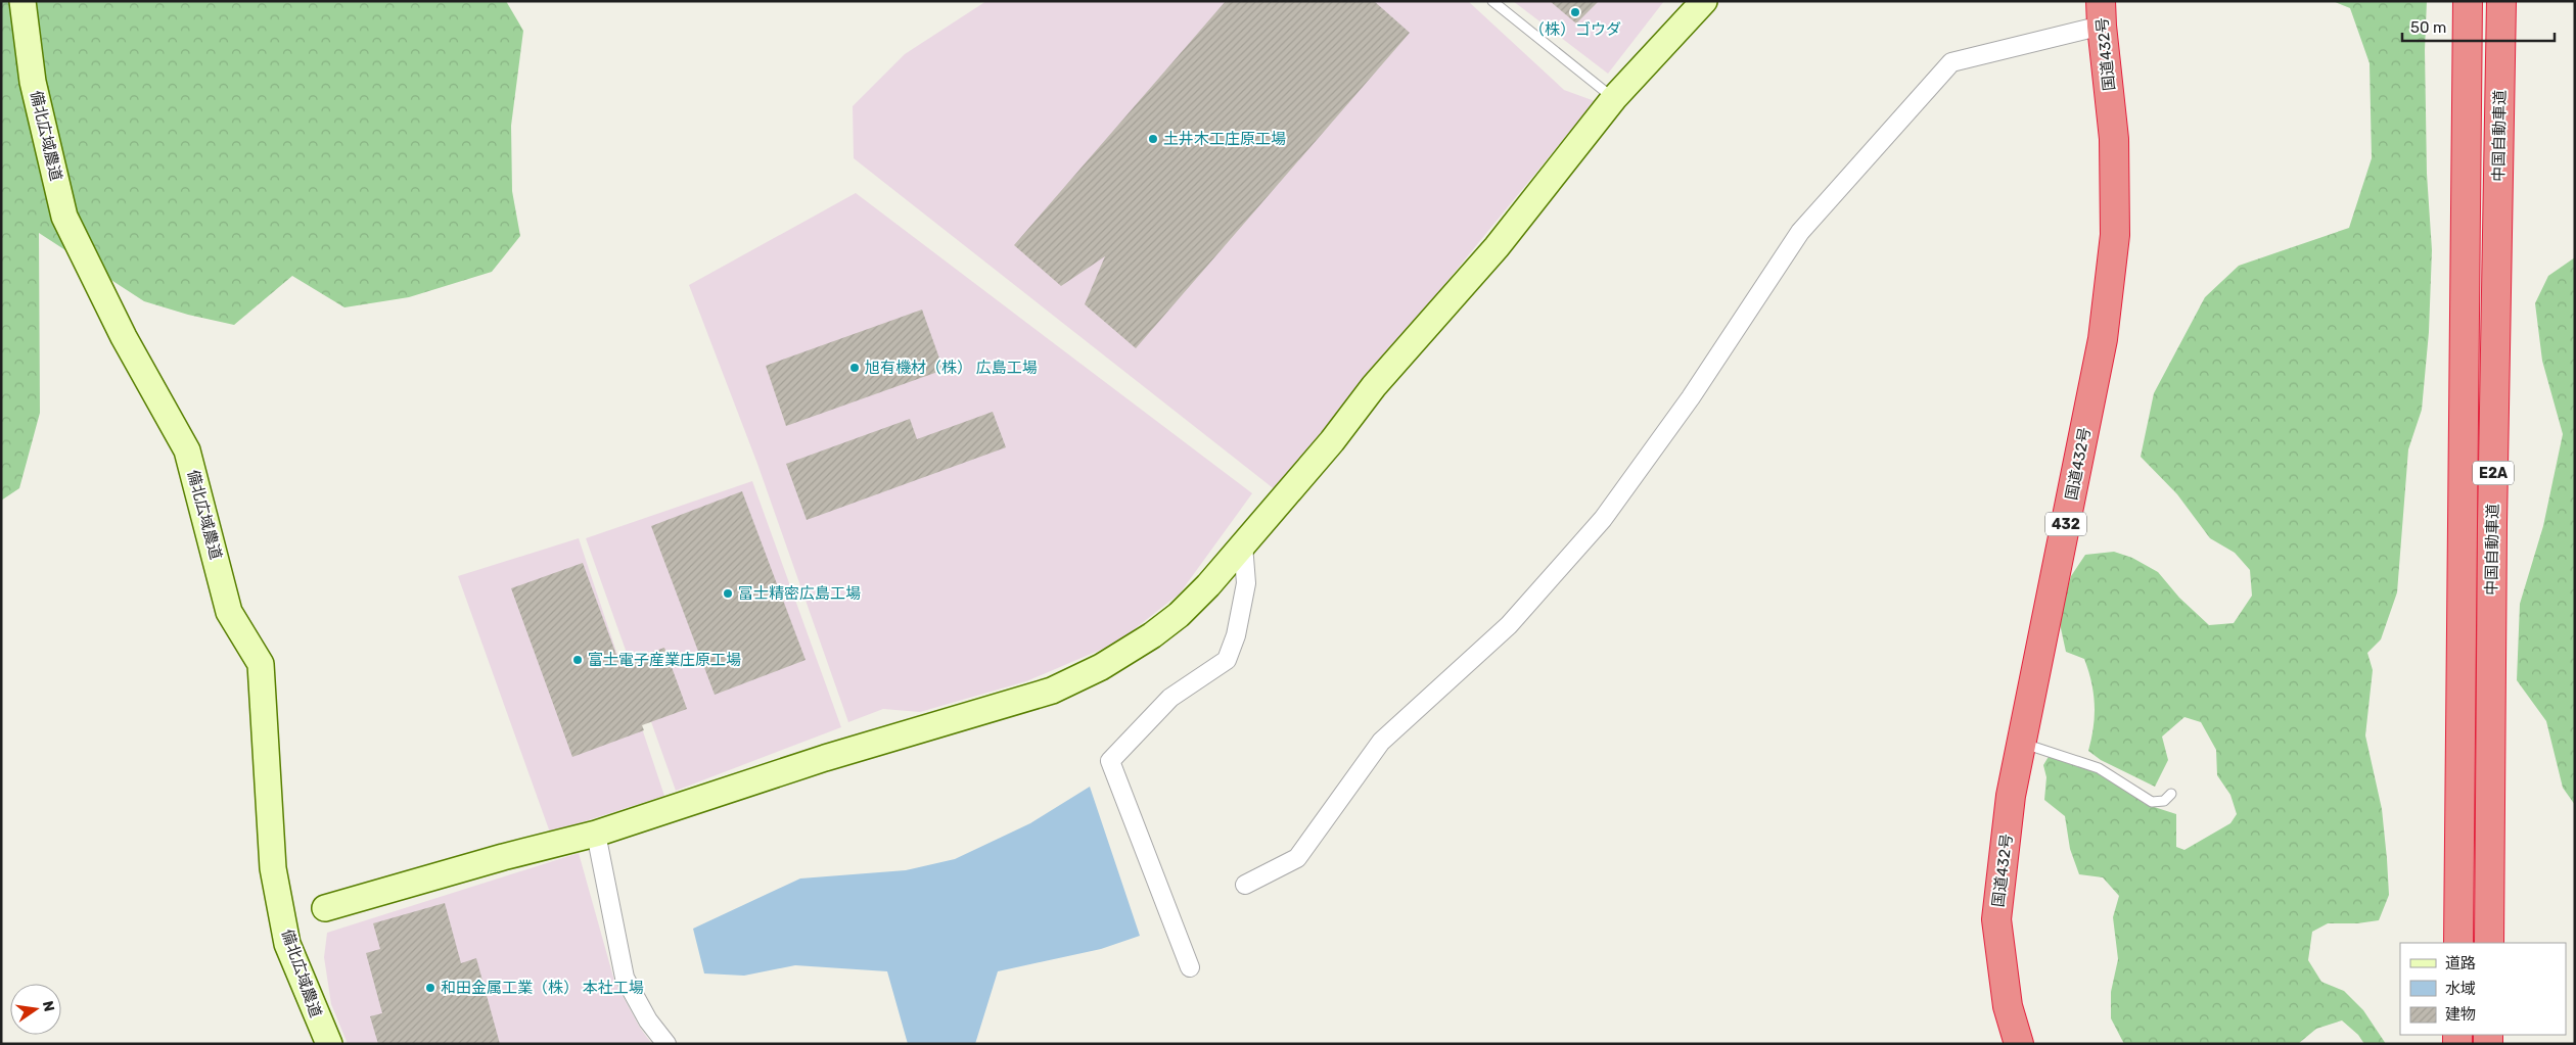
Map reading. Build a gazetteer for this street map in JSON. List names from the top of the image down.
{
  "streets": {
    "highway": [
      "国道432号",
      "中国自動車道",
      "E2A",
      "432"
    ],
    "street": ["備北広域農道"]
  },
  "places": [
    "（株）ゴウダ",
    "土井木工庄原工場",
    "旭有機材（株） 広島工場",
    "冨士精密広島工場",
    "富士電子産業庄原工場",
    "和田金属工業（株） 本社工場"
  ],
  "legend": ["道路", "水域", "建物"],
  "scale_bar": "50 m",
  "north": "right"
}
